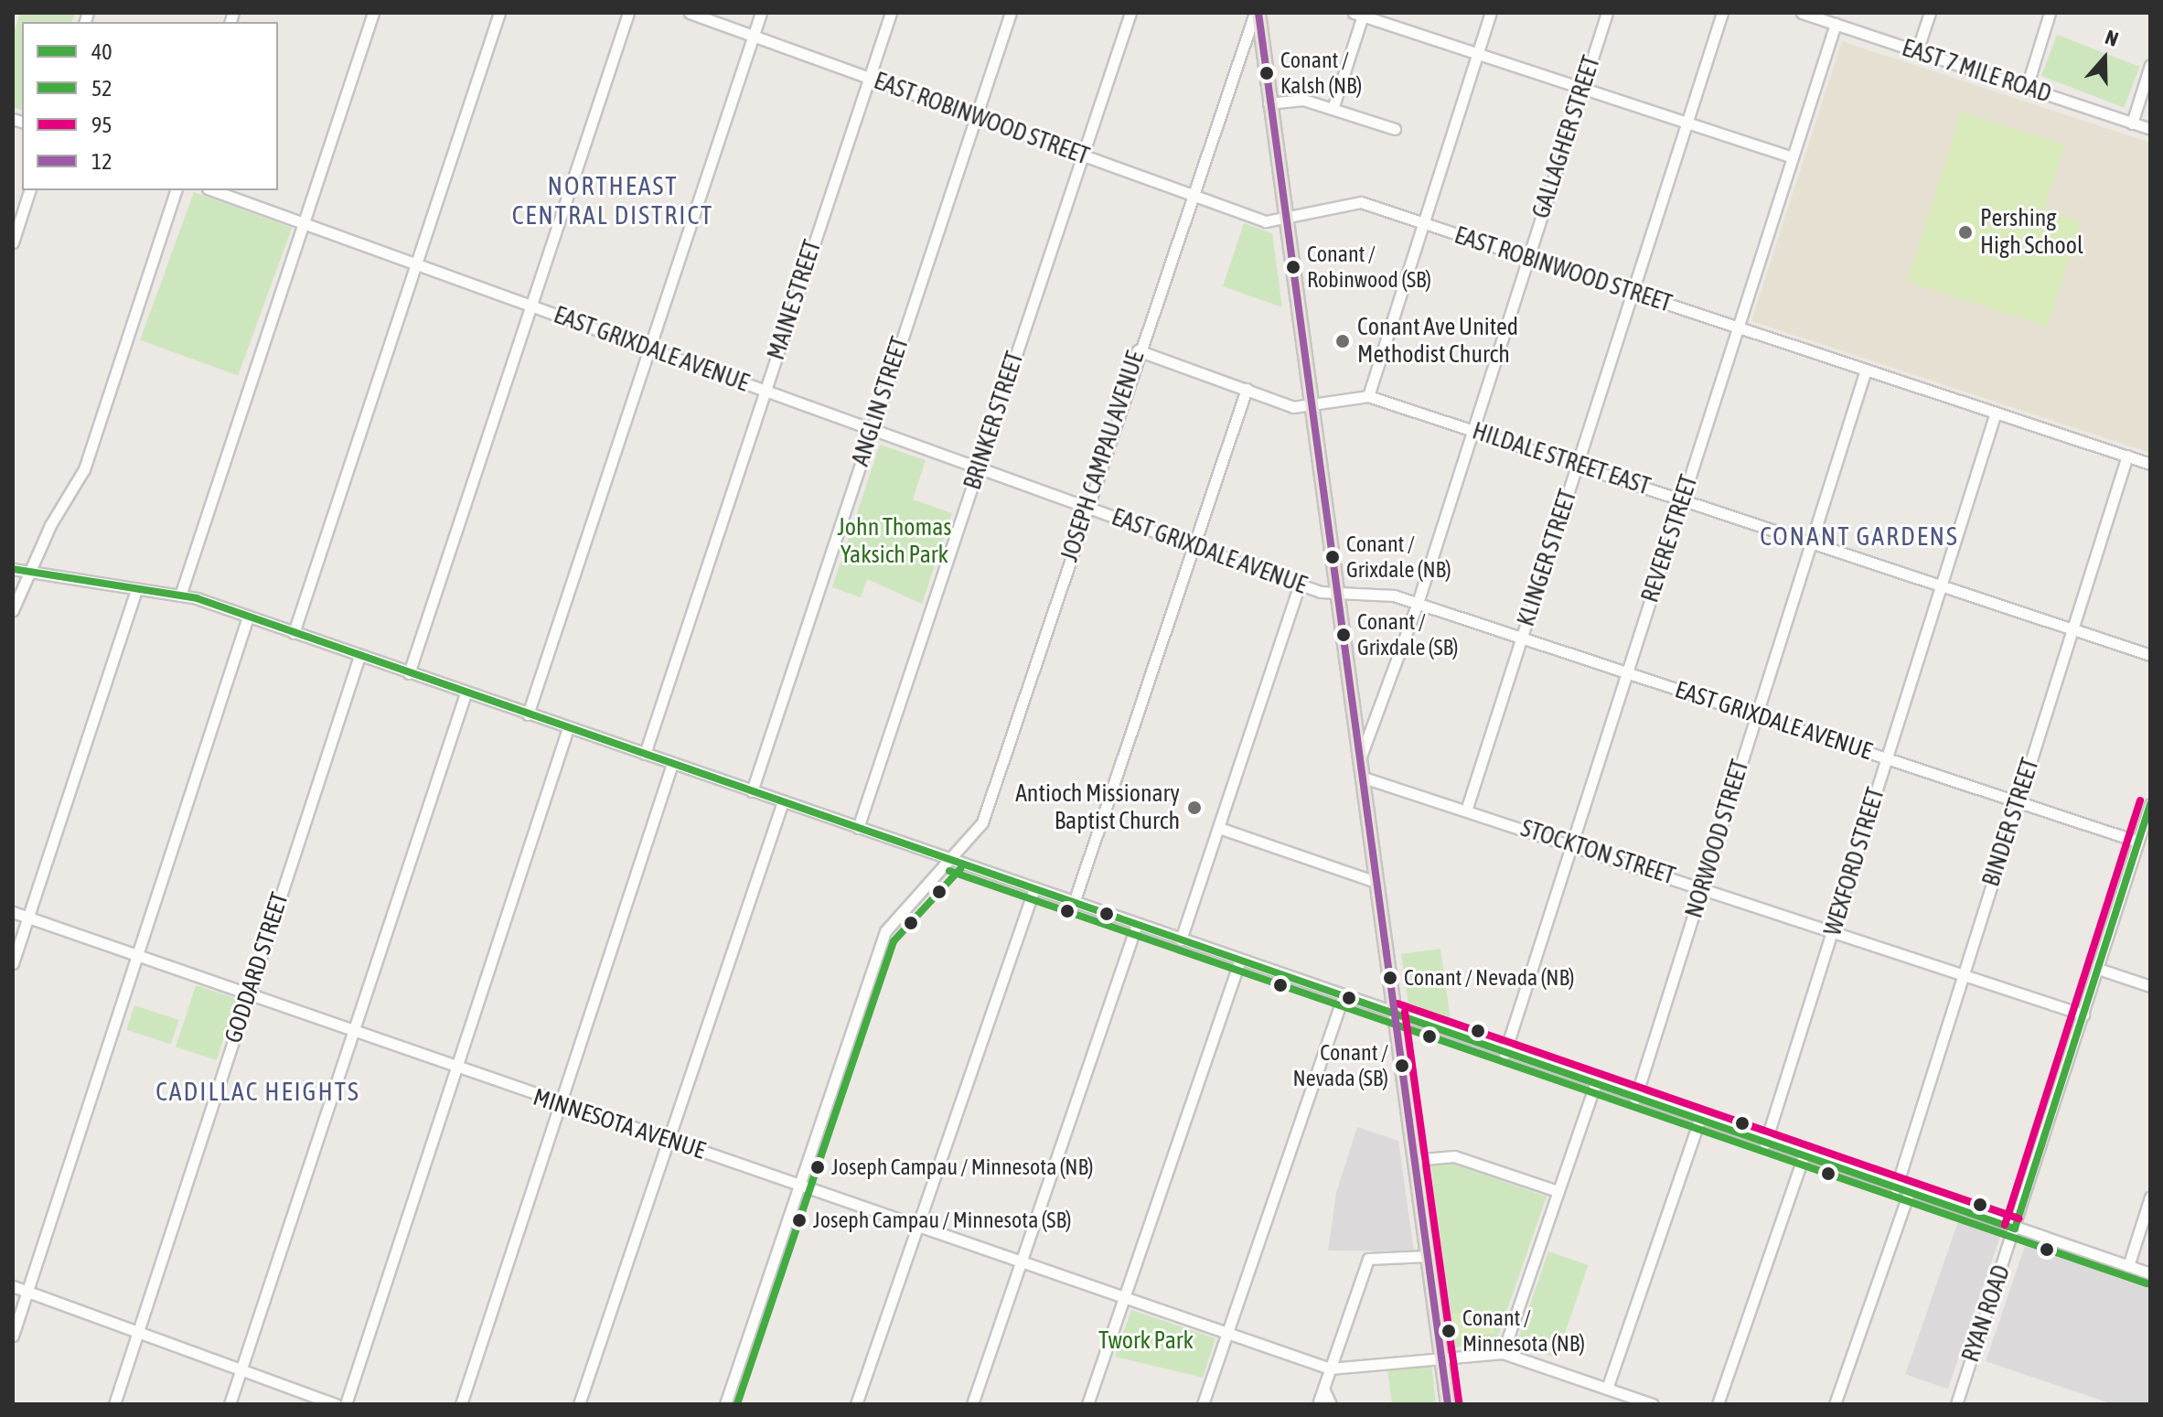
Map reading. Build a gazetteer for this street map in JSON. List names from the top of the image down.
{
  "streets": {
    "street": [
      "EAST 7 MILE ROAD",
      "EAST ROBINWOOD STREET",
      "GALLAGHER STREET",
      "MAINE STREET",
      "EAST GRIXDALE AVENUE",
      "ANGLIN STREET",
      "BRINKER STREET",
      "JOSEPH CAMPAU AVENUE",
      "HILDALE STREET EAST",
      "REVERE STREET",
      "KLINGER STREET",
      "BINDER STREET",
      "NORWOOD STREET",
      "STOCKTON STREET",
      "WEXFORD STREET",
      "GODDARD STREET",
      "MINNESOTA AVENUE",
      "RYAN ROAD"
    ]
  },
  "crossings": [
    ["EAST 7 MILE ROAD", "REVERE STREET"],
    ["EAST ROBINWOOD STREET", "GALLAGHER STREET"],
    ["EAST ROBINWOOD STREET", "MAINE STREET"],
    ["EAST ROBINWOOD STREET", "ANGLIN STREET"],
    ["EAST ROBINWOOD STREET", "BRINKER STREET"],
    ["EAST ROBINWOOD STREET", "JOSEPH CAMPAU AVENUE"],
    ["EAST ROBINWOOD STREET", "REVERE STREET"],
    ["EAST ROBINWOOD STREET", "KLINGER STREET"],
    ["EAST ROBINWOOD STREET", "BINDER STREET"],
    ["EAST ROBINWOOD STREET", "NORWOOD STREET"],
    ["EAST ROBINWOOD STREET", "WEXFORD STREET"],
    ["GALLAGHER STREET", "EAST GRIXDALE AVENUE"],
    ["GALLAGHER STREET", "HILDALE STREET EAST"],
    ["MAINE STREET", "EAST GRIXDALE AVENUE"],
    ["EAST GRIXDALE AVENUE", "ANGLIN STREET"],
    ["EAST GRIXDALE AVENUE", "BRINKER STREET"],
    ["EAST GRIXDALE AVENUE", "JOSEPH CAMPAU AVENUE"],
    ["EAST GRIXDALE AVENUE", "REVERE STREET"],
    ["EAST GRIXDALE AVENUE", "KLINGER STREET"],
    ["EAST GRIXDALE AVENUE", "BINDER STREET"],
    ["EAST GRIXDALE AVENUE", "NORWOOD STREET"],
    ["EAST GRIXDALE AVENUE", "WEXFORD STREET"],
    ["EAST GRIXDALE AVENUE", "RYAN ROAD"],
    ["JOSEPH CAMPAU AVENUE", "HILDALE STREET EAST"],
    ["JOSEPH CAMPAU AVENUE", "MINNESOTA AVENUE"],
    ["HILDALE STREET EAST", "REVERE STREET"],
    ["HILDALE STREET EAST", "KLINGER STREET"],
    ["HILDALE STREET EAST", "BINDER STREET"],
    ["HILDALE STREET EAST", "NORWOOD STREET"],
    ["HILDALE STREET EAST", "WEXFORD STREET"],
    ["REVERE STREET", "STOCKTON STREET"],
    ["KLINGER STREET", "STOCKTON STREET"],
    ["BINDER STREET", "STOCKTON STREET"],
    ["NORWOOD STREET", "STOCKTON STREET"],
    ["STOCKTON STREET", "WEXFORD STREET"],
    ["STOCKTON STREET", "RYAN ROAD"],
    ["GODDARD STREET", "MINNESOTA AVENUE"]
  ],
  "districts": ["NORTHEAST CENTRAL DISTRICT", "CONANT GARDENS", "CADILLAC HEIGHTS"],
  "parks": ["John Thomas Yaksich Park", "Twork Park"],
  "places": [
    "Conant / Kalsh (NB)",
    "Pershing High School",
    "Conant / Robinwood (SB)",
    "Conant Ave United Methodist Church",
    "Conant / Grixdale (NB)",
    "Conant / Grixdale (SB)",
    "Antioch Missionary Baptist Church",
    "Conant / Nevada (NB)",
    "Conant / Nevada (SB)",
    "Joseph Campau / Minnesota (NB)",
    "Joseph Campau / Minnesota (SB)",
    "Conant / Minnesota (NB)"
  ],
  "lines": [
    "transit line 12",
    "transit line 40",
    "transit line 95",
    "transit line 52"
  ],
  "legend": [
    "40",
    "52",
    "95",
    "12"
  ],
  "north": "top"
}
